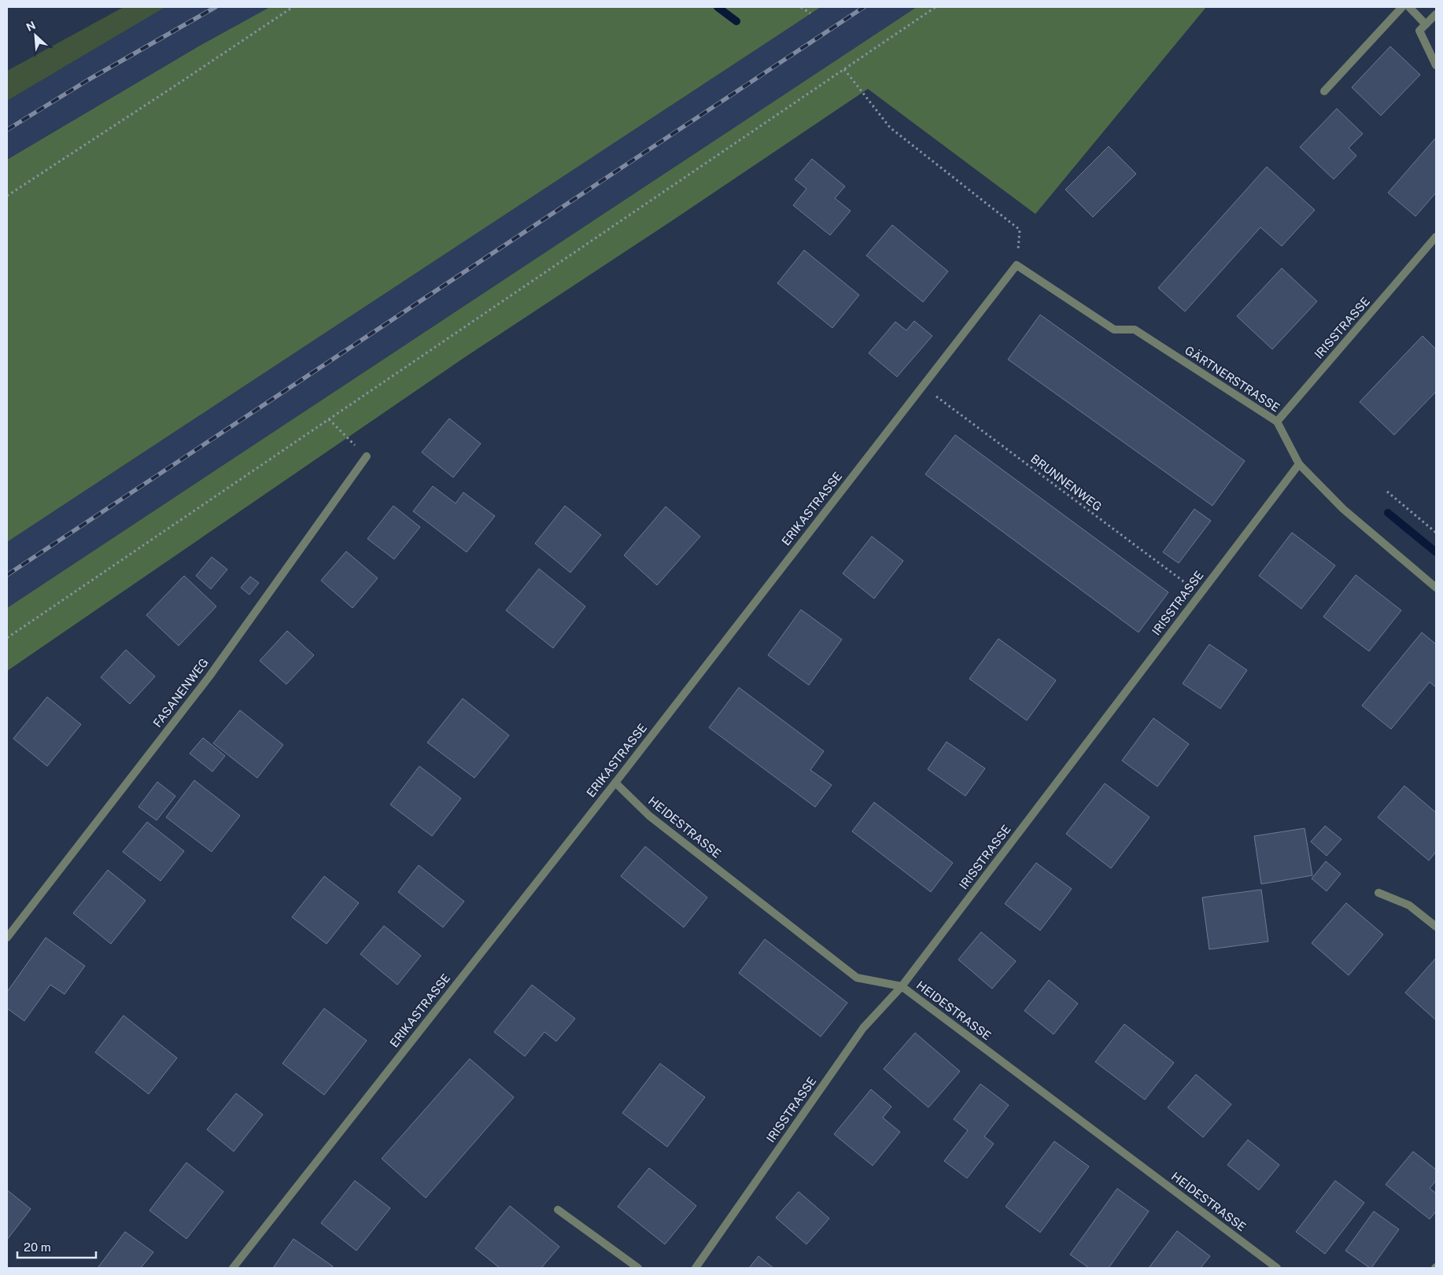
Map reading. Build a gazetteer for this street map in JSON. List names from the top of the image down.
{
  "streets": {
    "street": [
      "IRISSTRASSE",
      "GÄRTNERSTRASSE",
      "ERIKASTRASSE",
      "FASANENWEG",
      "HEIDESTRASSE"
    ],
    "path": ["BRUNNENWEG"]
  },
  "crossings": [
    ["IRISSTRASSE", "GÄRTNERSTRASSE"],
    ["IRISSTRASSE", "BRUNNENWEG"],
    ["IRISSTRASSE", "HEIDESTRASSE"],
    ["GÄRTNERSTRASSE", "ERIKASTRASSE"],
    ["BRUNNENWEG", "ERIKASTRASSE"],
    ["ERIKASTRASSE", "HEIDESTRASSE"]
  ],
  "scale_bar": "20 m",
  "north": "top left"
}
